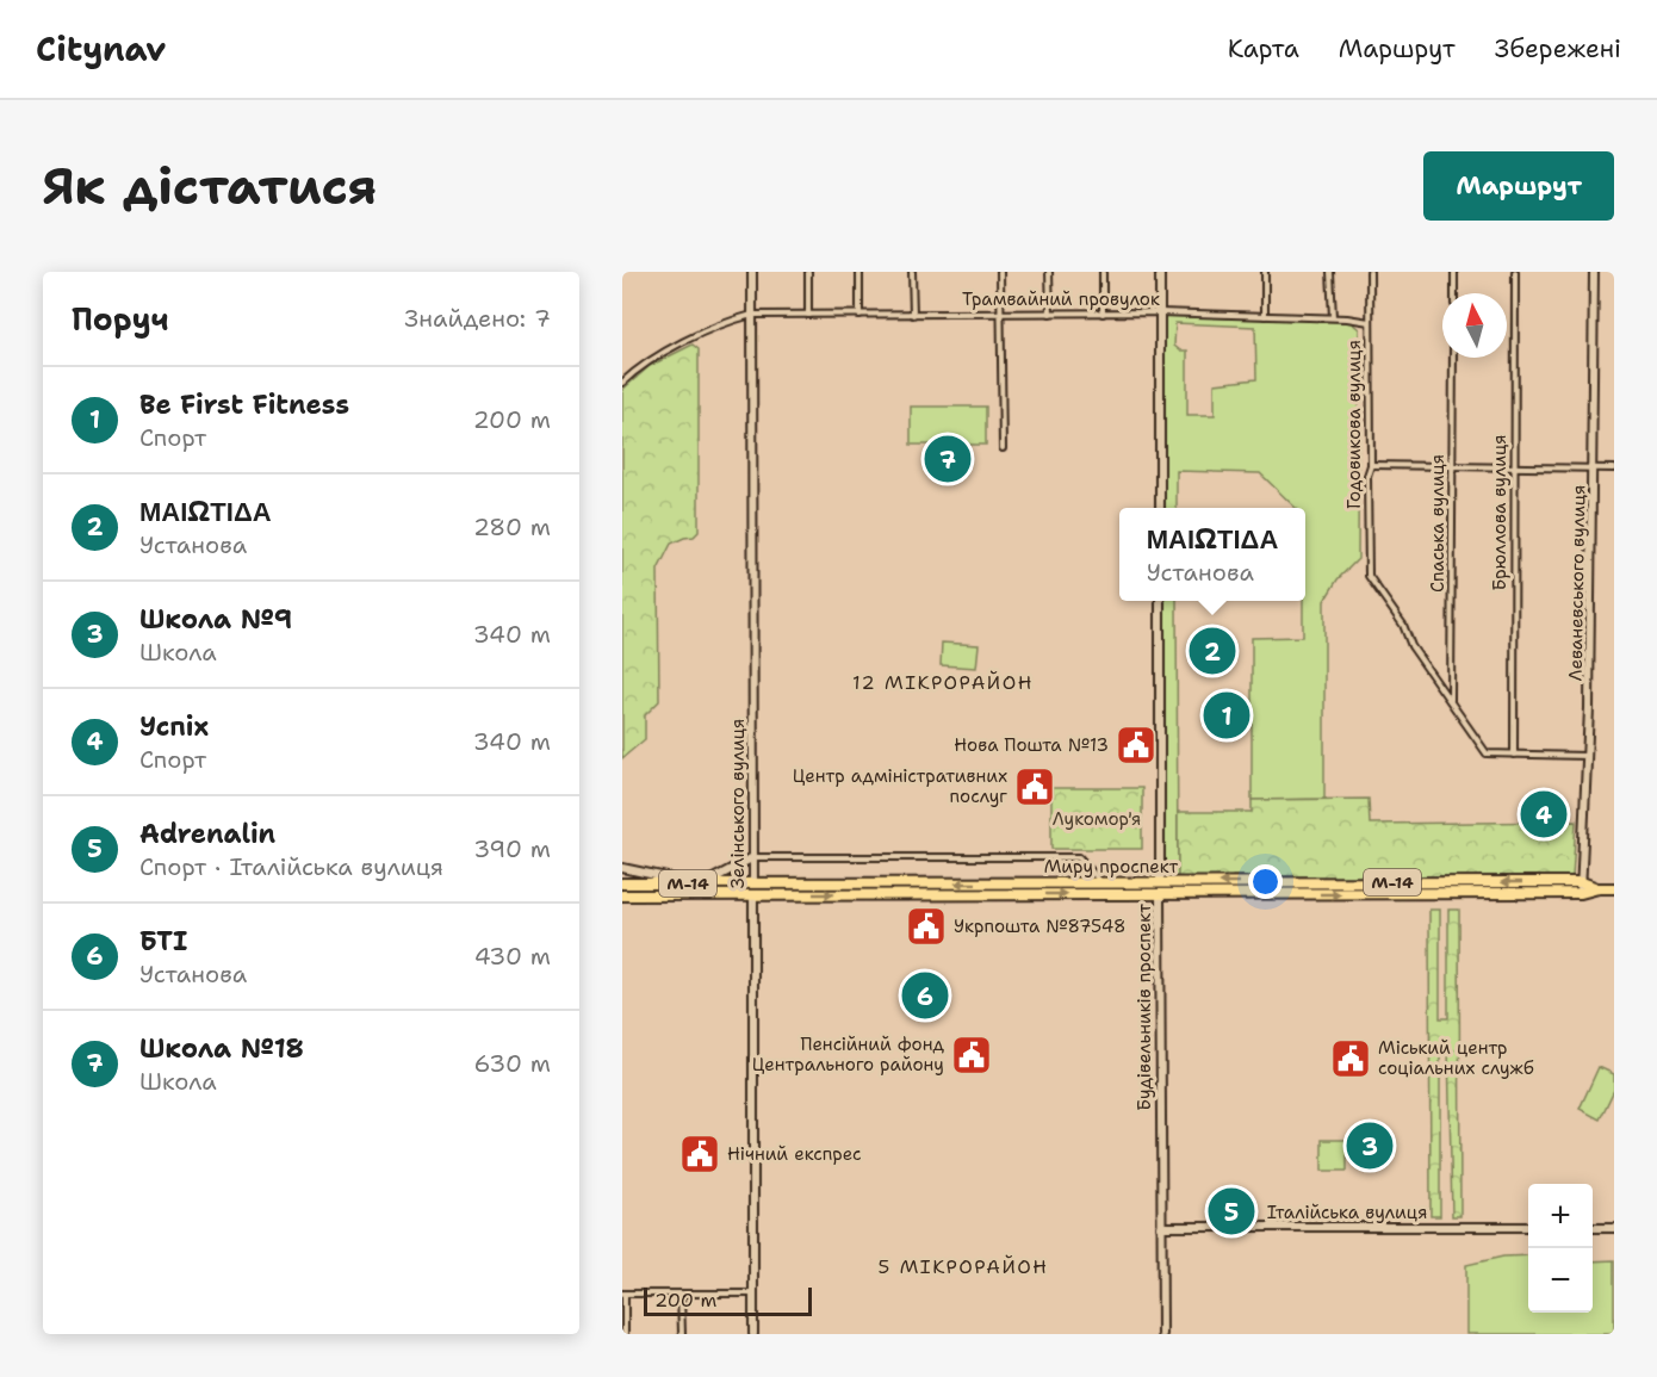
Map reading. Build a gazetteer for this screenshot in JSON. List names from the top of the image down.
{
  "streets": {
    "highway": [
      "Зелінського вулиця",
      "Миру проспект",
      "М-14",
      "Будівельників проспект"
    ],
    "street": [
      "Трамвайний провулок",
      "Годовикова вулиця",
      "Брюллова вулиця",
      "Спаська вулиця",
      "Леваневського вулиця",
      "Італійська вулиця"
    ]
  },
  "crossings": [
    ["Трамвайний провулок", "Годовикова вулиця"],
    ["Трамвайний провулок", "Зелінського вулиця"],
    ["Годовикова вулиця", "Спаська вулиця"],
    ["Леваневського вулиця", "Миру проспект"],
    ["Зелінського вулиця", "Миру проспект"],
    ["Миру проспект", "Будівельників проспект"],
    ["Будівельників проспект", "Італійська вулиця"]
  ],
  "districts": ["12 МІКРОРАЙОН", "5 МІКРОРАЙОН"],
  "parks": ["Лукомор'я"],
  "places": {
    "public building": [
      "Нова Пошта №13",
      "Центр адміністративних послуг",
      "Укрпошта №87548",
      "Пенсійний фонд Центрального району",
      "Міський центр соціальних служб",
      "Нічний експрес"
    ]
  },
  "scale_bar": "200 m",
  "north": "top",
  "page": {
    "header": "Citynav",
    "nav": ["Карта", "Маршрут", "Збережені"],
    "buttons": "Маршрут",
    "title": "Як дістатися",
    "heading": ["Поруч", "Знайдено: 7"],
    "list": [
      {
        "mark": "1",
        "name": "Be First Fitness",
        "note": "Спорт",
        "value": "200 m"
      },
      {
        "mark": "2",
        "name": "ΜΑΙΩΤΙΔΑ",
        "note": "Установа",
        "value": "280 m"
      },
      {
        "mark": "3",
        "name": "Школа №9",
        "note": "Школа",
        "value": "340 m"
      },
      {
        "mark": "4",
        "name": "Успіх",
        "note": "Спорт",
        "value": "340 m"
      },
      {
        "mark": "5",
        "name": "Adrenalin",
        "note": "Спорт · Італійська вулиця",
        "value": "390 m"
      },
      {
        "mark": "6",
        "name": "БТІ",
        "note": "Установа",
        "value": "430 m"
      },
      {
        "mark": "7",
        "name": "Школа №18",
        "note": "Школа",
        "value": "630 m"
      }
    ],
    "pins": [
      "7",
      "2",
      "1",
      "4",
      "6",
      "3",
      "5"
    ],
    "popup": ["ΜΑΙΩΤΙΔΑ", "Установа"],
    "map_buttons": ["+", "−"],
    "scale": "200 m"
  }
}
